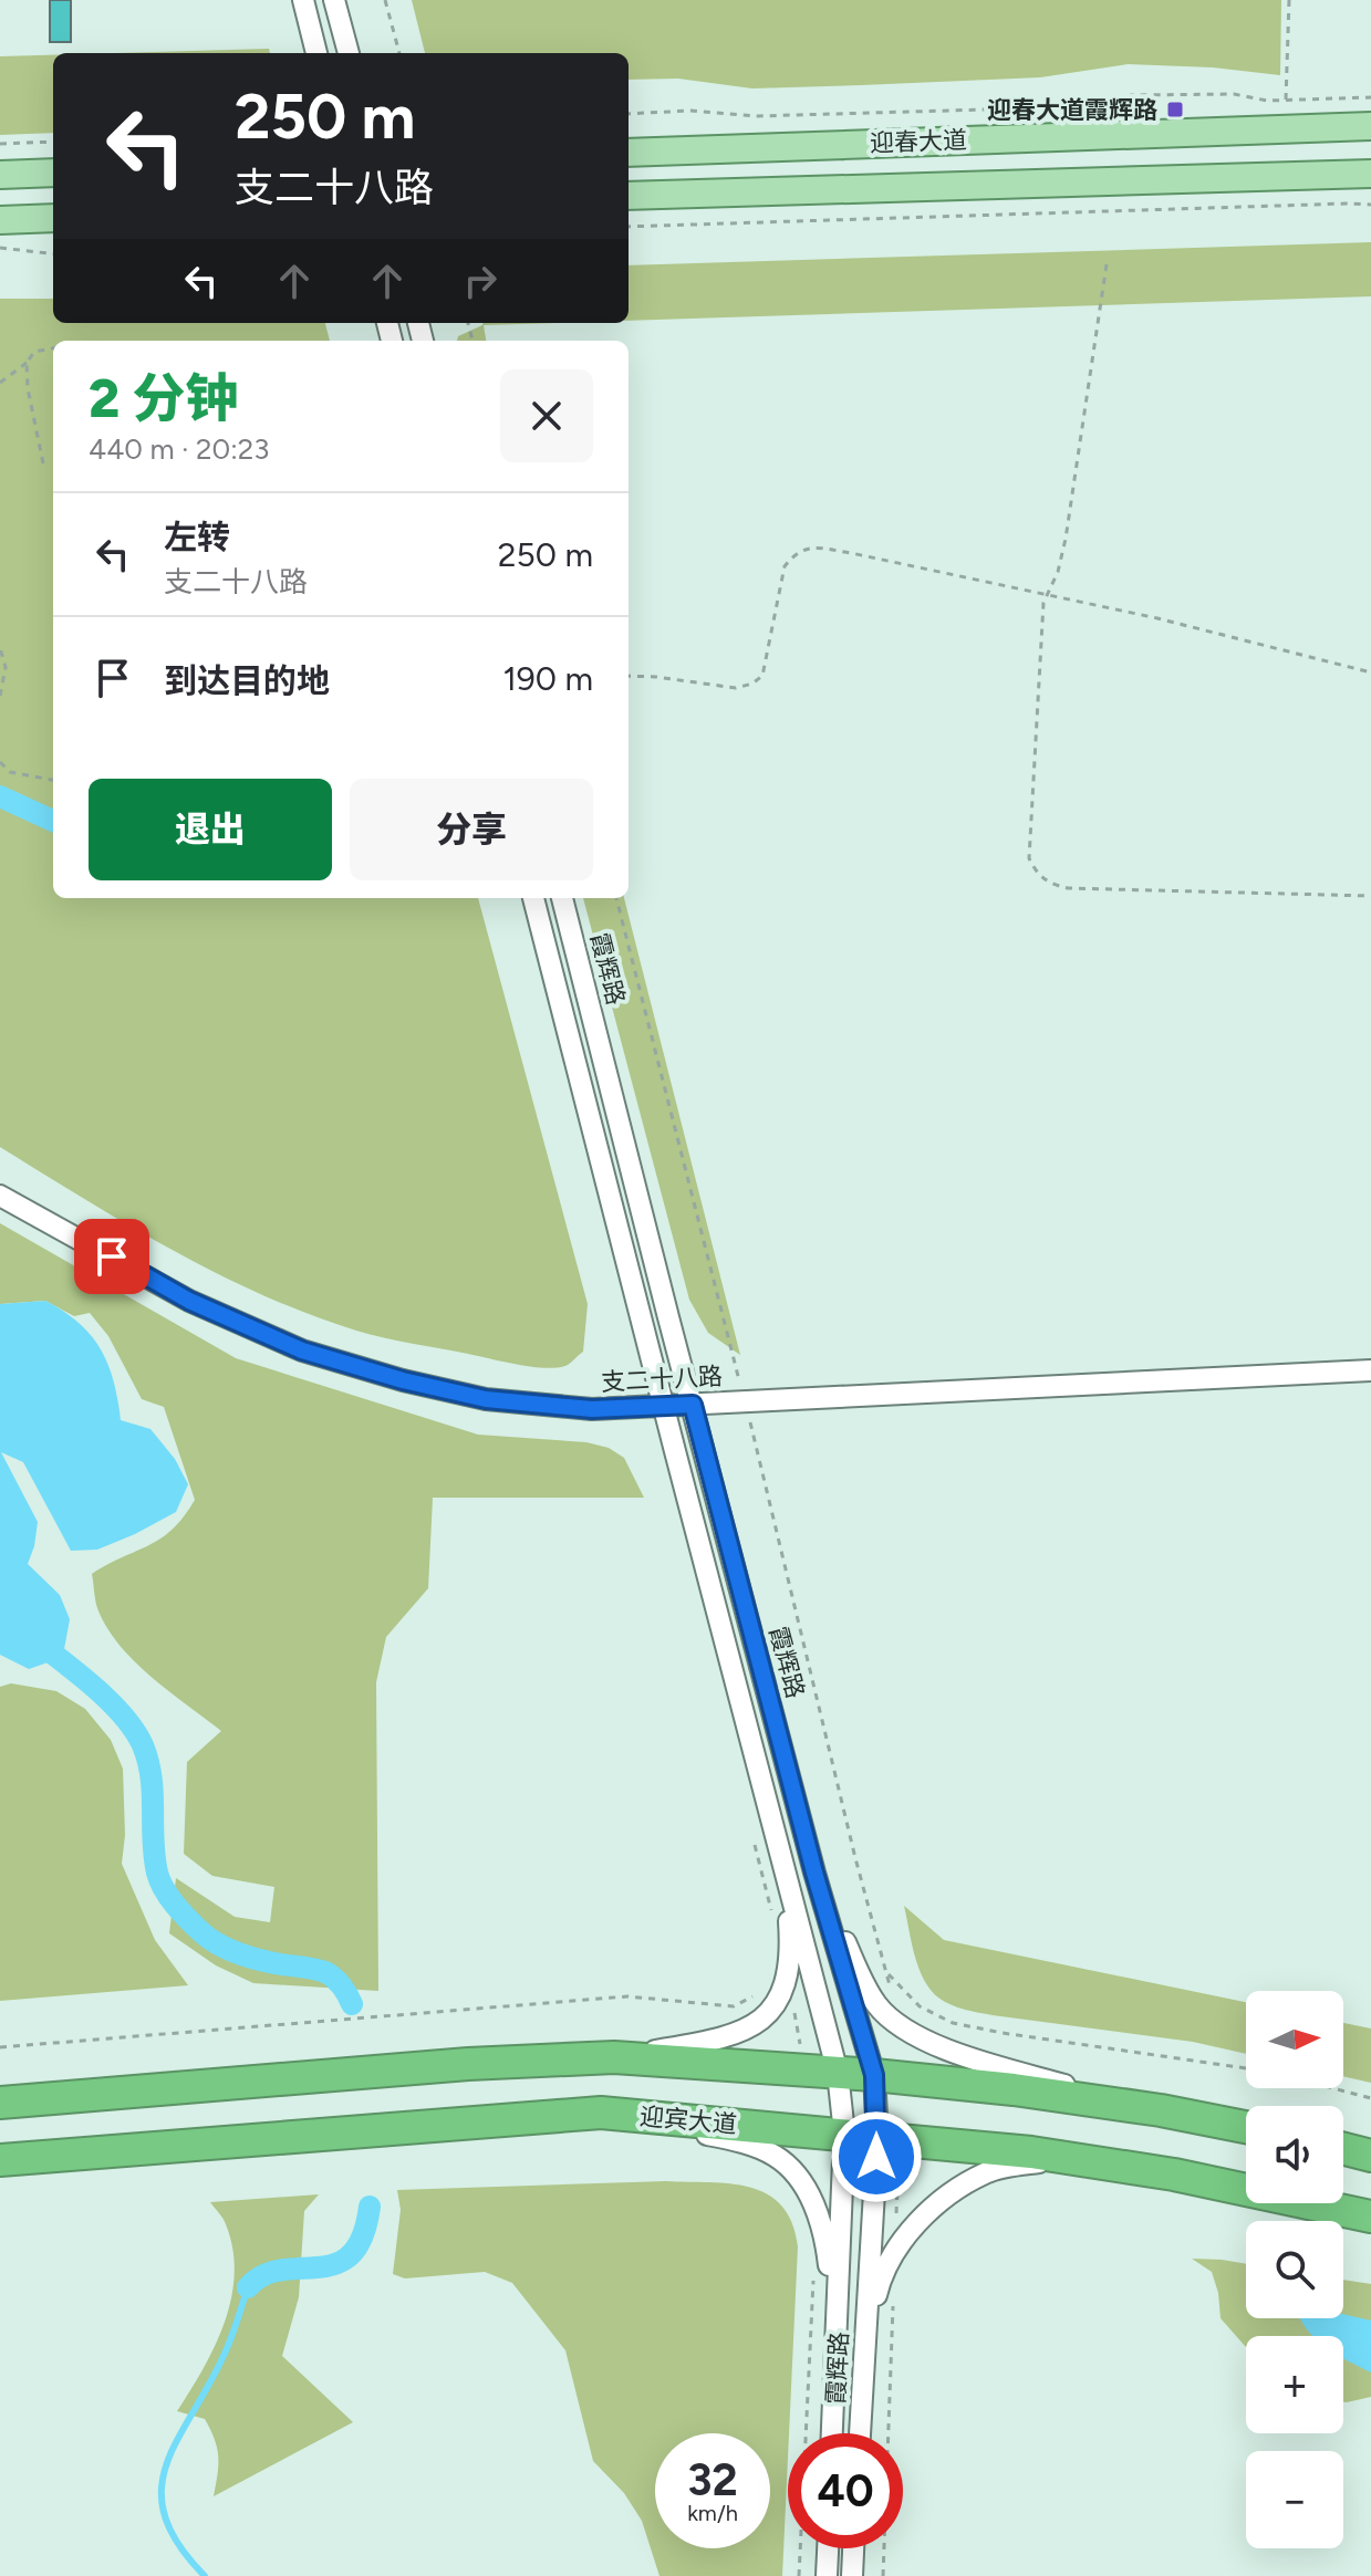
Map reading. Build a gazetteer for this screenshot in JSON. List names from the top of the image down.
{
  "streets": {
    "highway": ["迎宾大道"],
    "main road": ["迎春大道"],
    "street": ["霞辉路", "支二十八路"]
  },
  "crossings": [
    ["霞辉路", "支二十八路"],
    ["霞辉路", "迎宾大道"]
  ],
  "places": {
    "transit": ["迎春大道霞辉路"]
  },
  "north": "right",
  "page": {
    "turn": ["250 m", "支二十八路"],
    "heading": ["2 分钟", "440 m · 20:23"],
    "list": [
      {
        "name": "左转",
        "note": "支二十八路",
        "value": "250 m"
      },
      {
        "name": "到达目的地",
        "value": "190 m"
      }
    ],
    "buttons": ["退出", "分享"],
    "map_buttons": ["+", "−"],
    "speed": "32 km/h",
    "limit": "40"
  }
}
